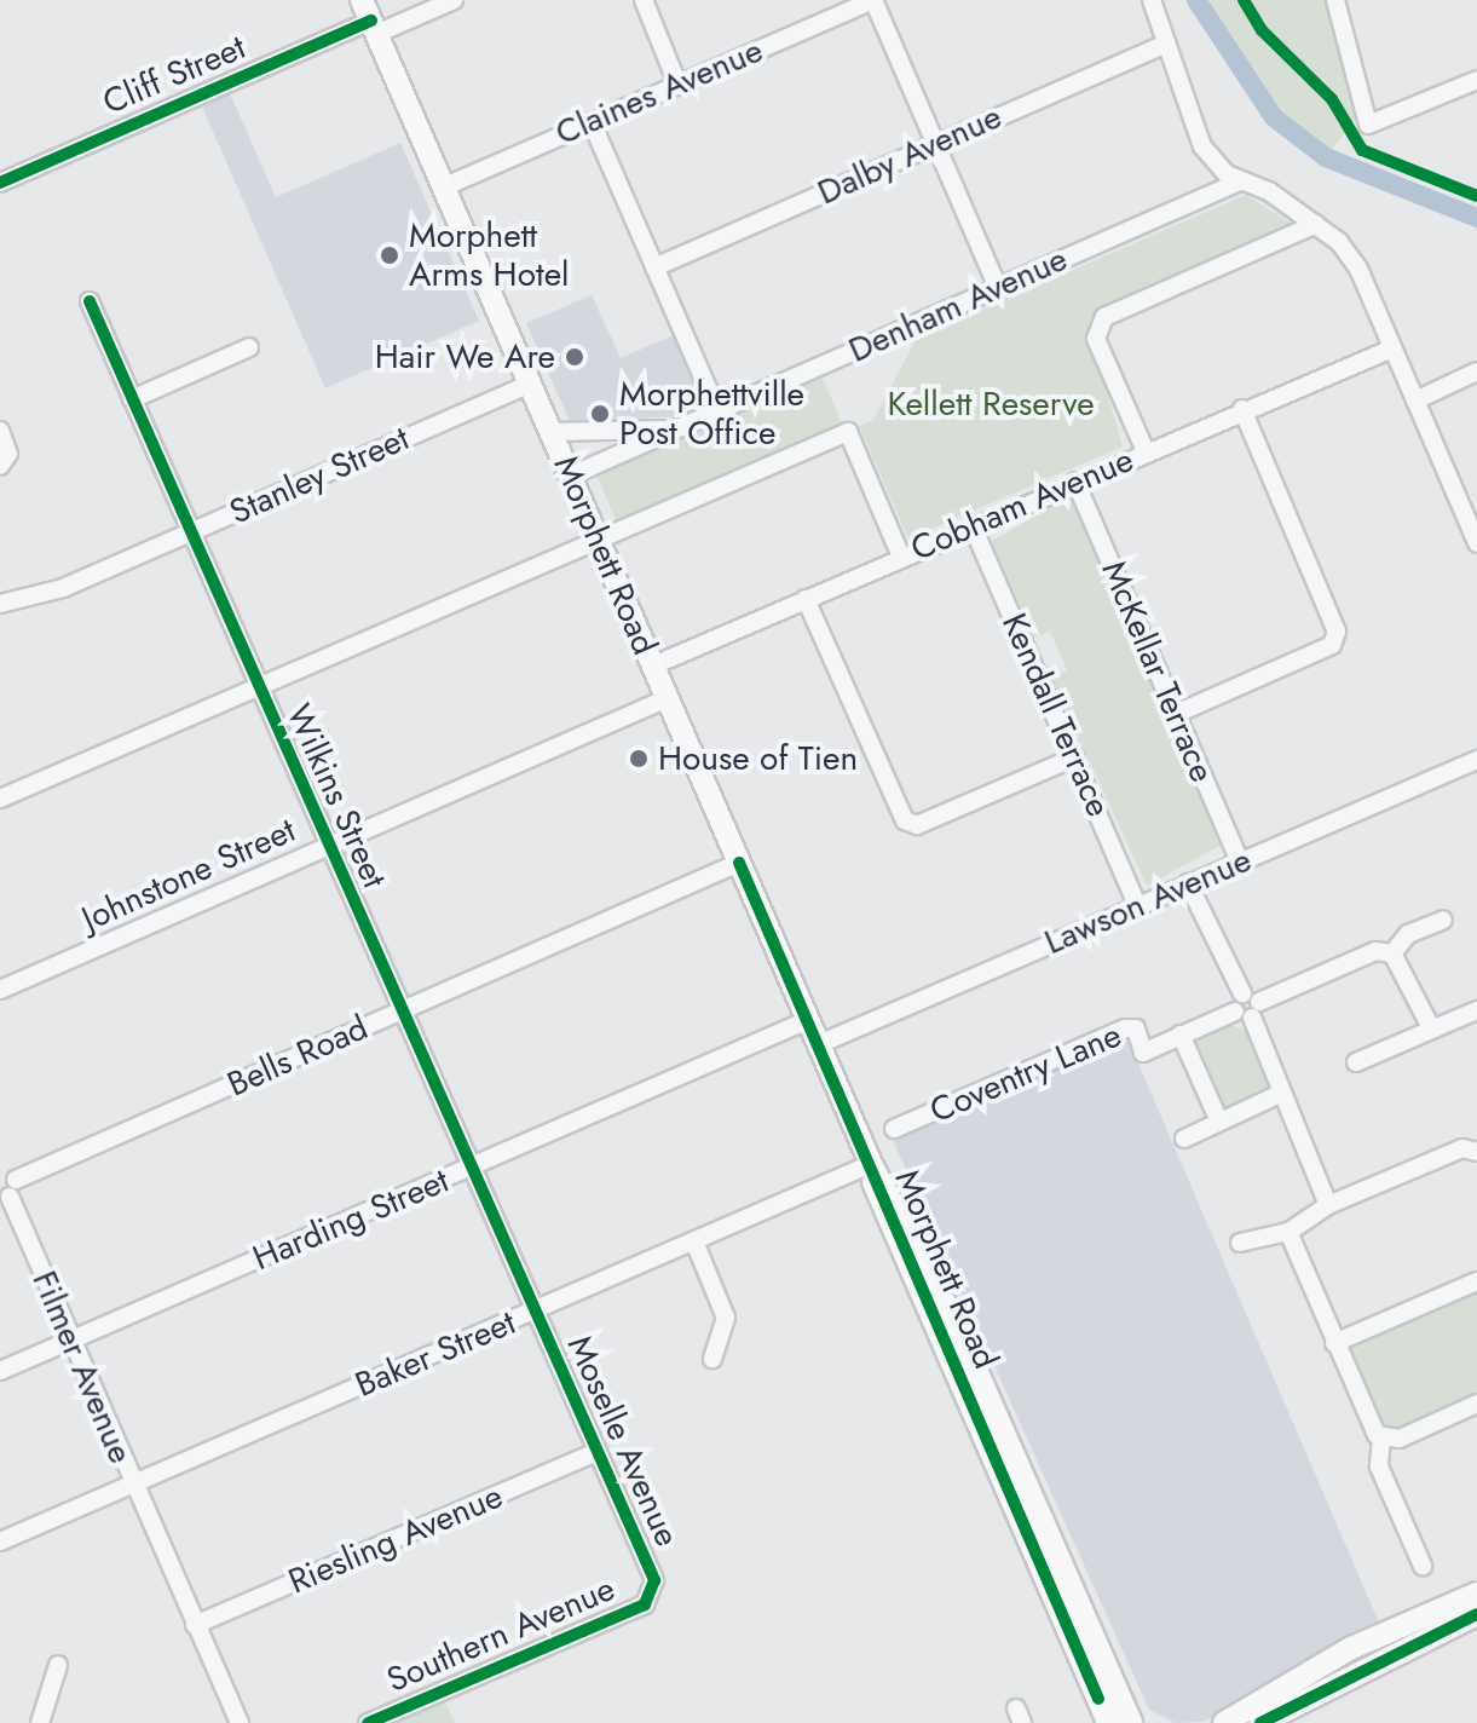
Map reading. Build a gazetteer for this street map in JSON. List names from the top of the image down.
{
  "streets": {
    "main road": ["Morphett Road"],
    "street": [
      "Cliff Street",
      "Claines Avenue",
      "Dalby Avenue",
      "Denham Avenue",
      "Stanley Street",
      "Cobham Avenue",
      "McKellar Terrace",
      "Kendall Terrace",
      "Wilkins Street",
      "Johnstone Street",
      "Lawson Avenue",
      "Bells Road",
      "Coventry Lane",
      "Harding Street",
      "Baker Street",
      "Filmer Avenue",
      "Moselle Avenue",
      "Riesling Avenue",
      "Southern Avenue"
    ]
  },
  "crossings": [
    ["Cliff Street", "Morphett Road"],
    ["Claines Avenue", "Morphett Road"],
    ["Denham Avenue", "Morphett Road"],
    ["Stanley Street", "Morphett Road"],
    ["Stanley Street", "Wilkins Street"],
    ["Cobham Avenue", "Morphett Road"],
    ["Cobham Avenue", "McKellar Terrace"],
    ["Cobham Avenue", "Kendall Terrace"],
    ["Morphett Road", "Johnstone Street"],
    ["Morphett Road", "Lawson Avenue"],
    ["Morphett Road", "Bells Road"],
    ["Morphett Road", "Harding Street"],
    ["Morphett Road", "Baker Street"],
    ["McKellar Terrace", "Lawson Avenue"],
    ["Kendall Terrace", "Lawson Avenue"],
    ["Wilkins Street", "Johnstone Street"],
    ["Wilkins Street", "Bells Road"],
    ["Wilkins Street", "Harding Street"],
    ["Wilkins Street", "Baker Street"],
    ["Wilkins Street", "Moselle Avenue"],
    ["Bells Road", "Filmer Avenue"],
    ["Harding Street", "Filmer Avenue"],
    ["Baker Street", "Filmer Avenue"],
    ["Baker Street", "Moselle Avenue"],
    ["Filmer Avenue", "Riesling Avenue"],
    ["Moselle Avenue", "Riesling Avenue"],
    ["Moselle Avenue", "Southern Avenue"]
  ],
  "parks": ["Kellett Reserve"],
  "places": [
    "Morphett Arms Hotel",
    "Hair We Are",
    "Morphettville Post Office",
    "House of Tien"
  ]
}
